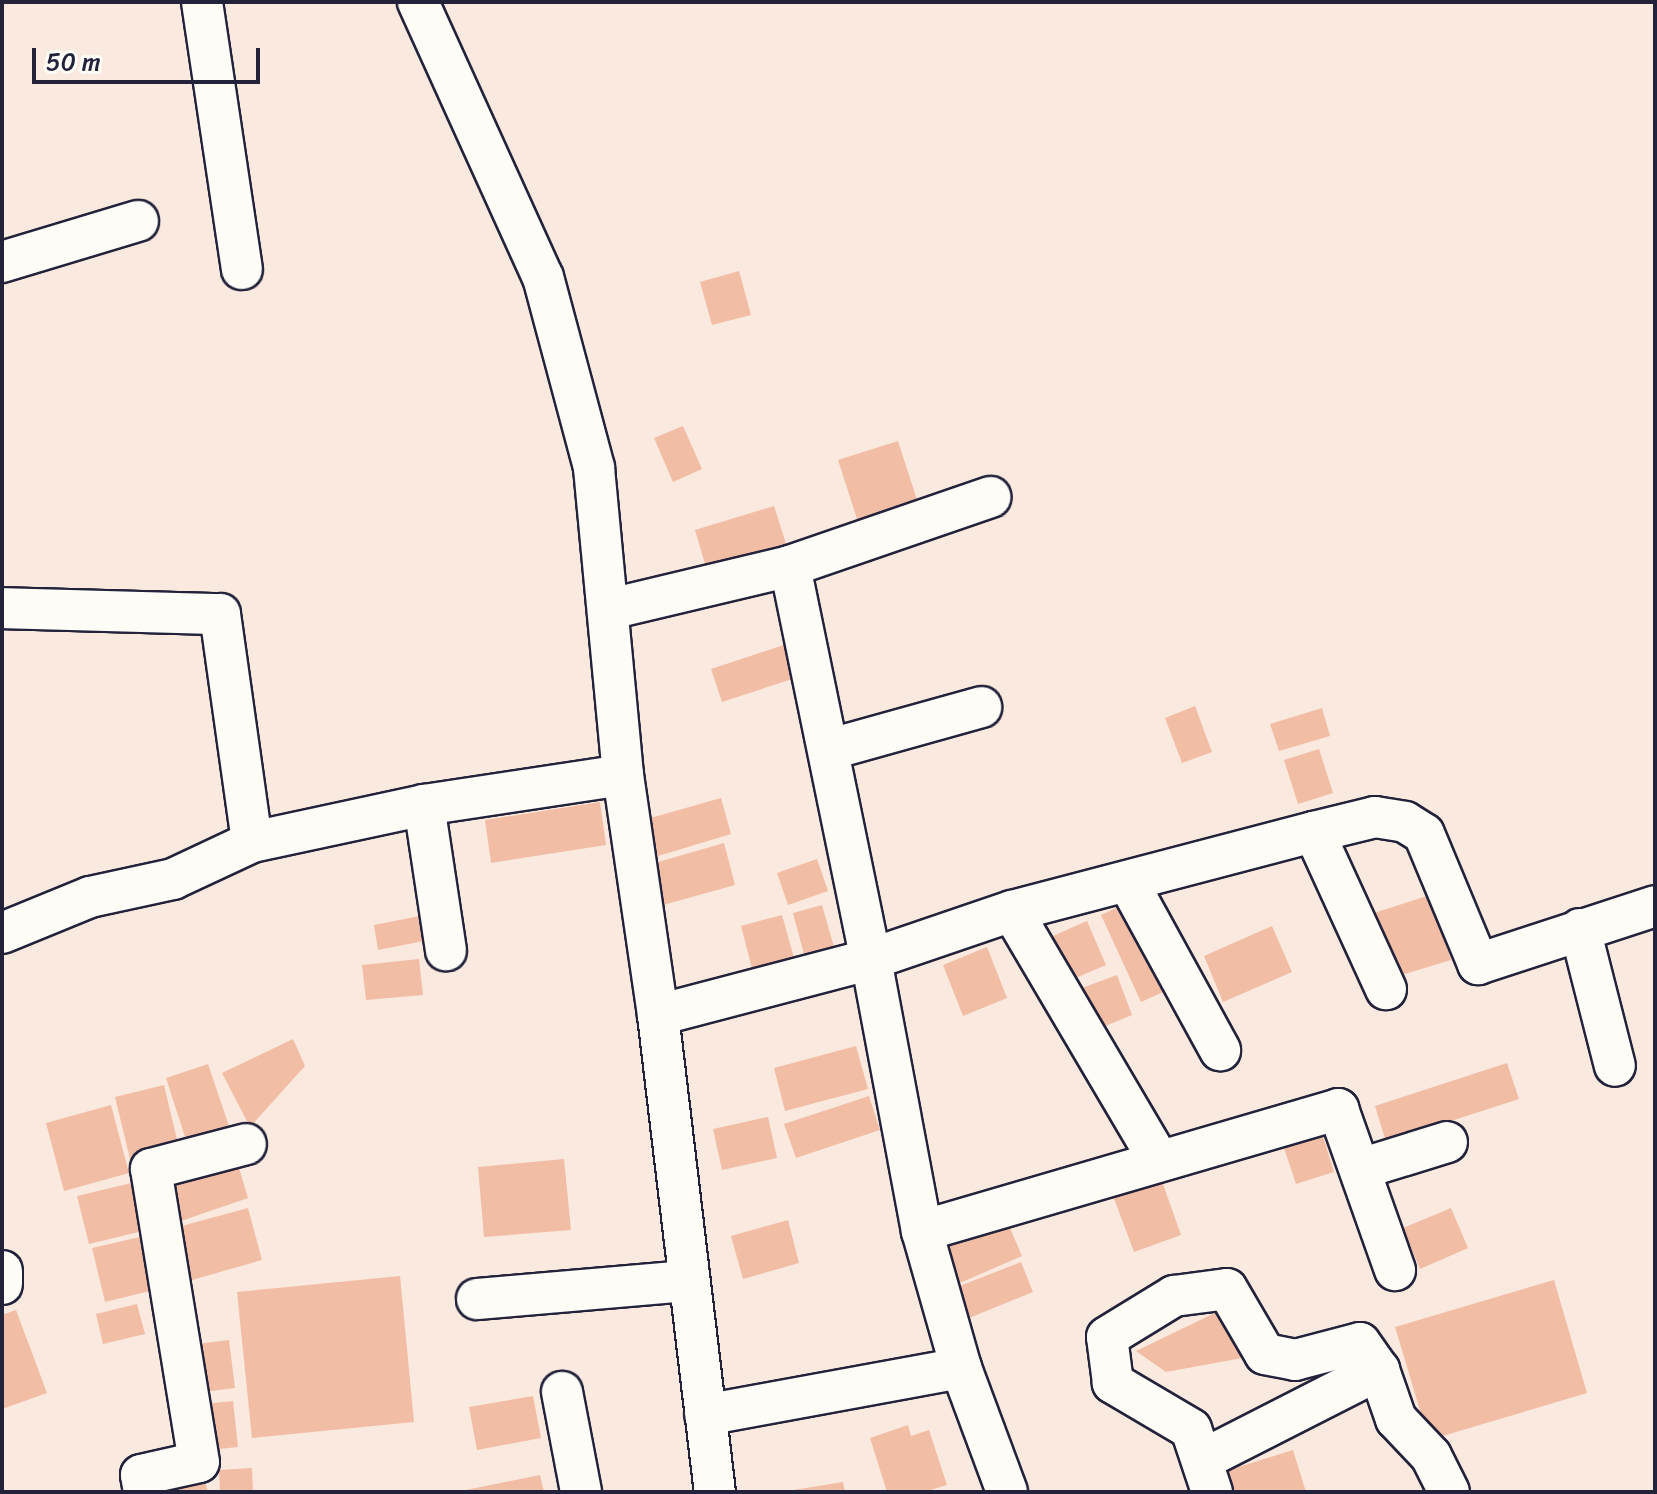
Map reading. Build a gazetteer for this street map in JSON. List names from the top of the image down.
{
  "scale_bar": "50 m"
}
